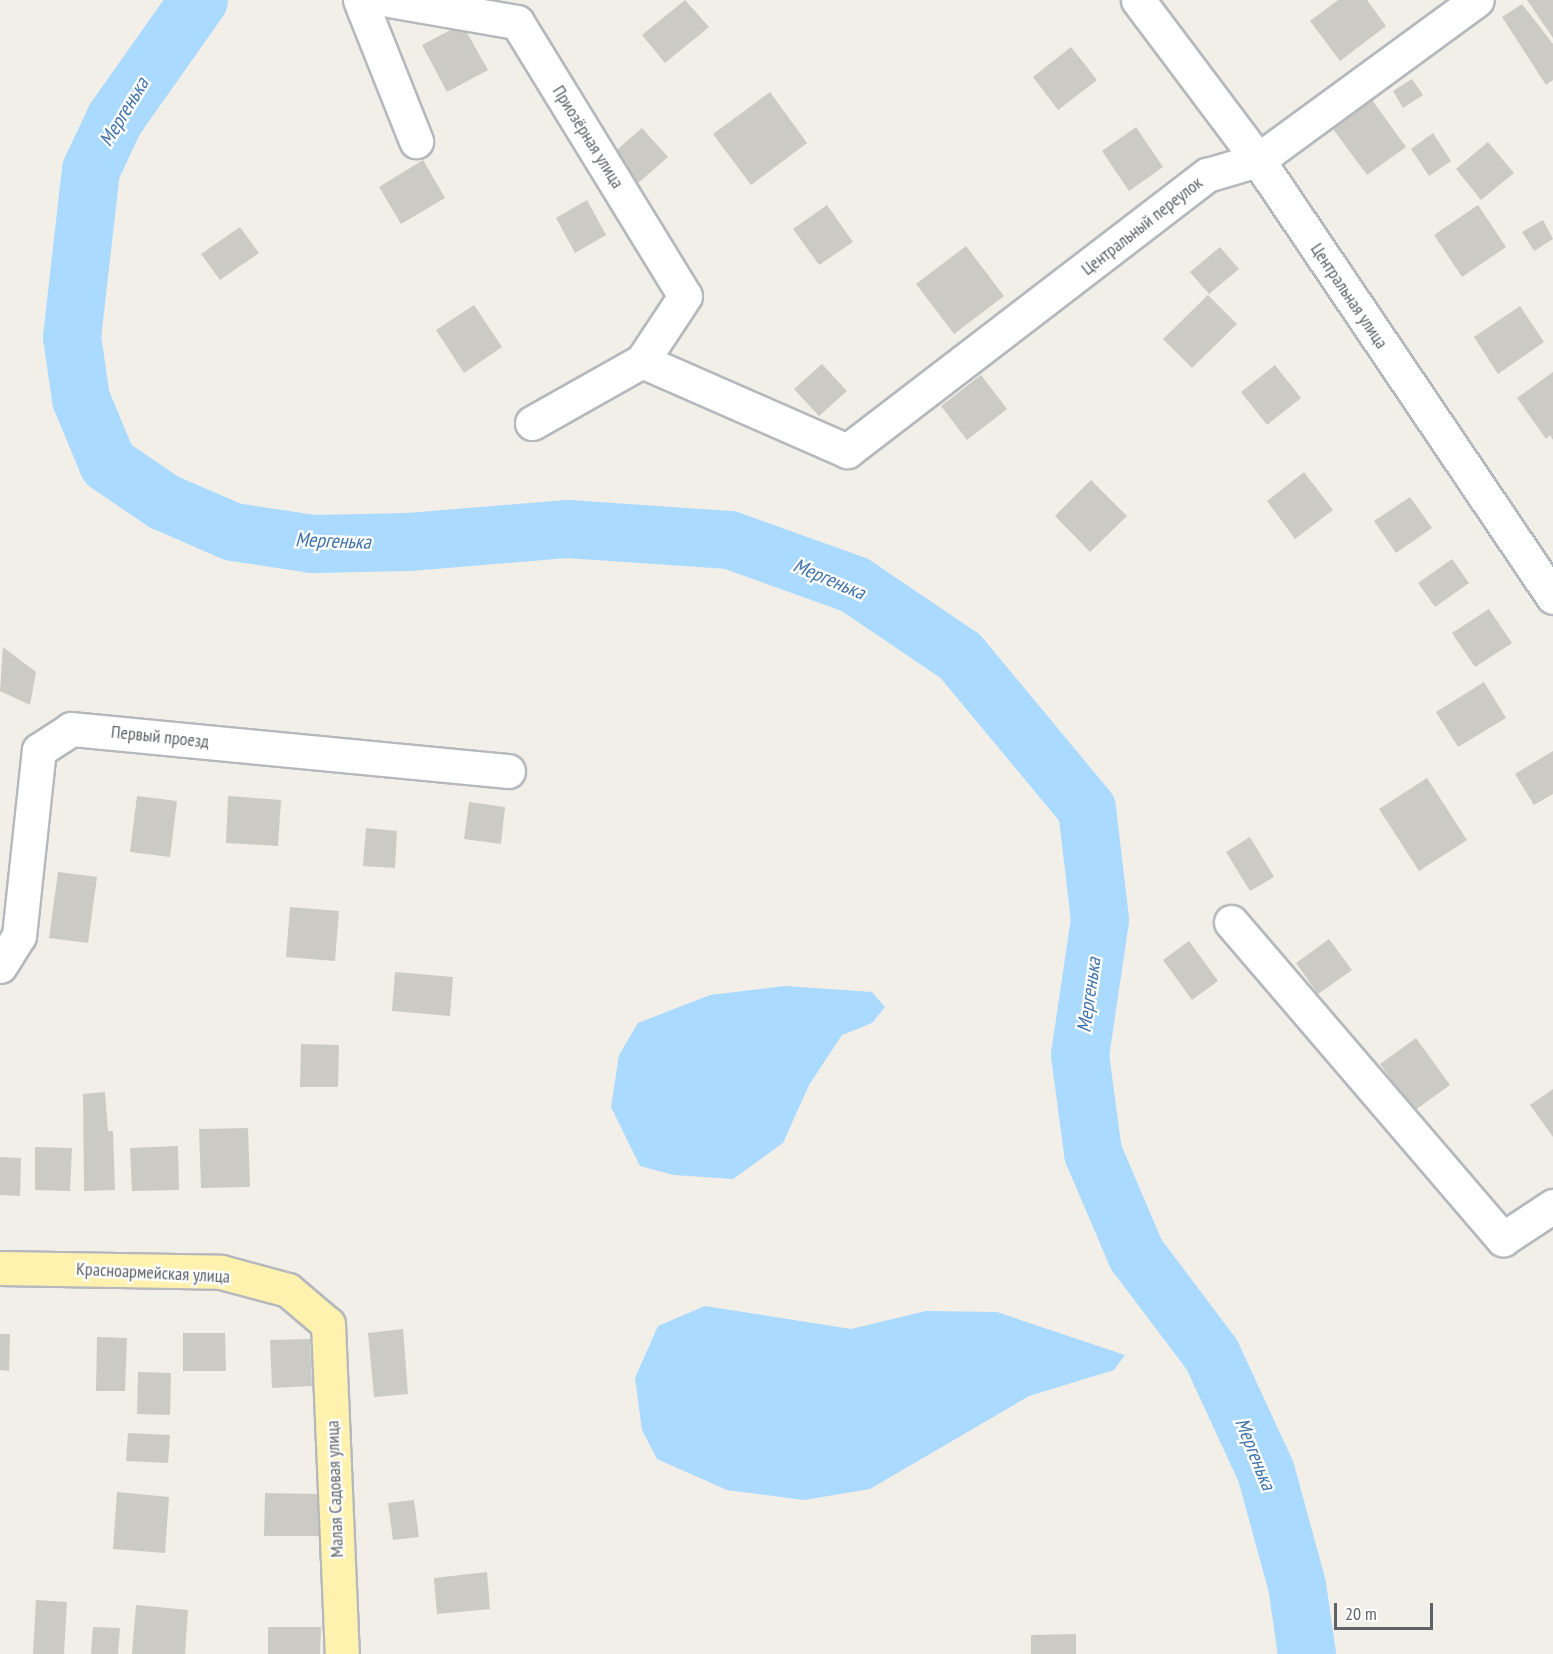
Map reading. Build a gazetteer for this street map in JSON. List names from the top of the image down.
{
  "streets": {
    "main road": ["Красноармейская улица", "Малая Садовая улица"],
    "street": [
      "Приозёрная улица",
      "Центральный переулок",
      "Центральная улица",
      "Первый проезд"
    ]
  },
  "crossings": [
    ["Приозёрная улица", "Центральный переулок"],
    ["Центральный переулок", "Центральная улица"],
    ["Красноармейская улица", "Малая Садовая улица"]
  ],
  "water": ["Мергенька"],
  "scale_bar": "20 m"
}
